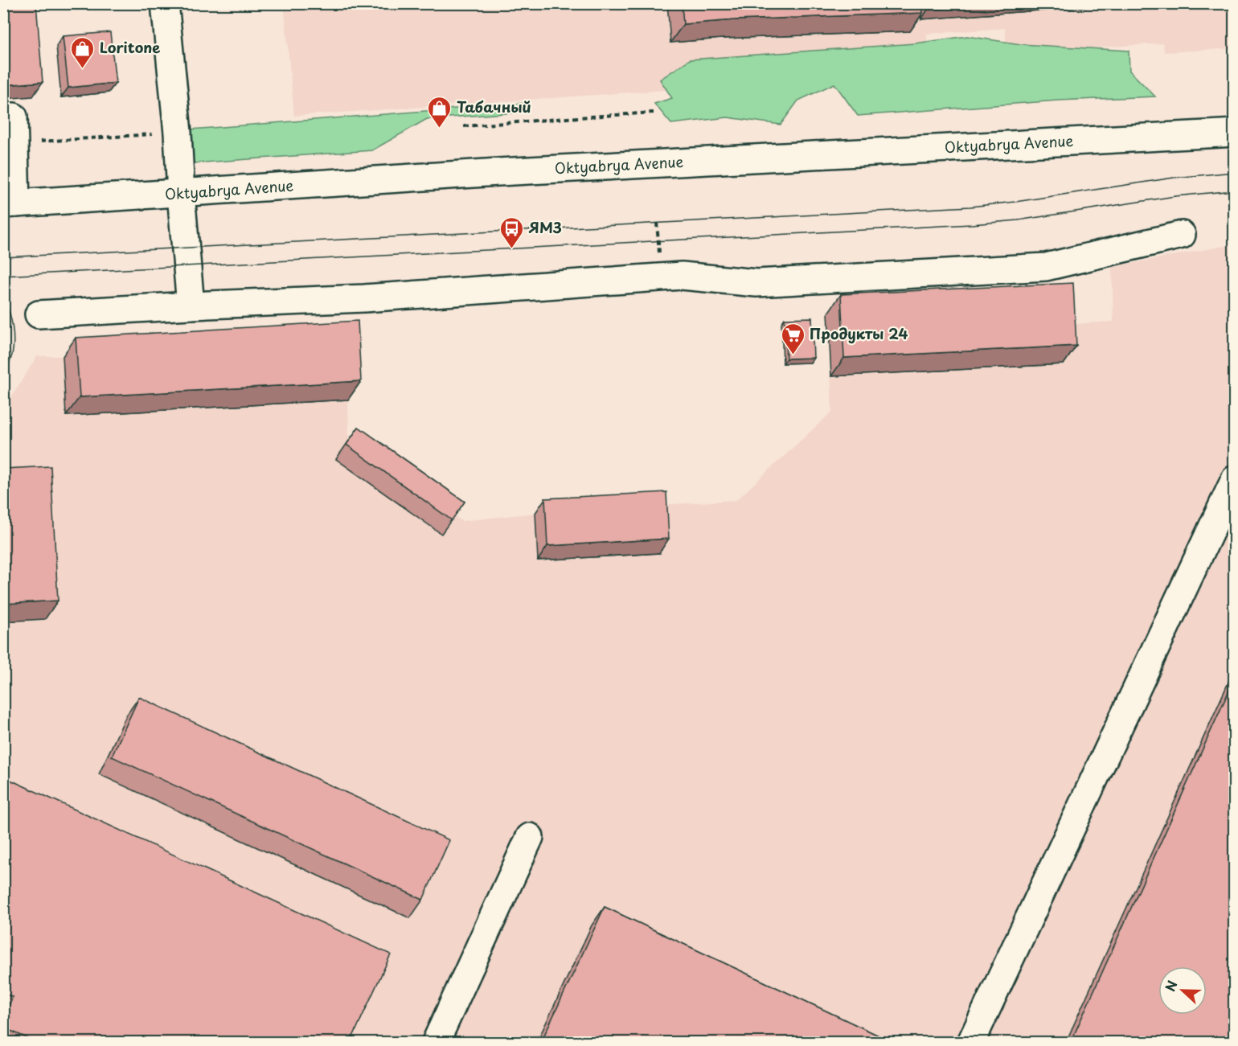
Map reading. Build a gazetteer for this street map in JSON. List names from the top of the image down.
{
  "streets": {
    "main road": ["Oktyabrya Avenue"]
  },
  "places": {
    "shop": ["Loritone", "Табачный"],
    "bus stop": ["ЯМЗ"],
    "supermarket": ["Продукты 24"]
  },
  "north": "left"
}
